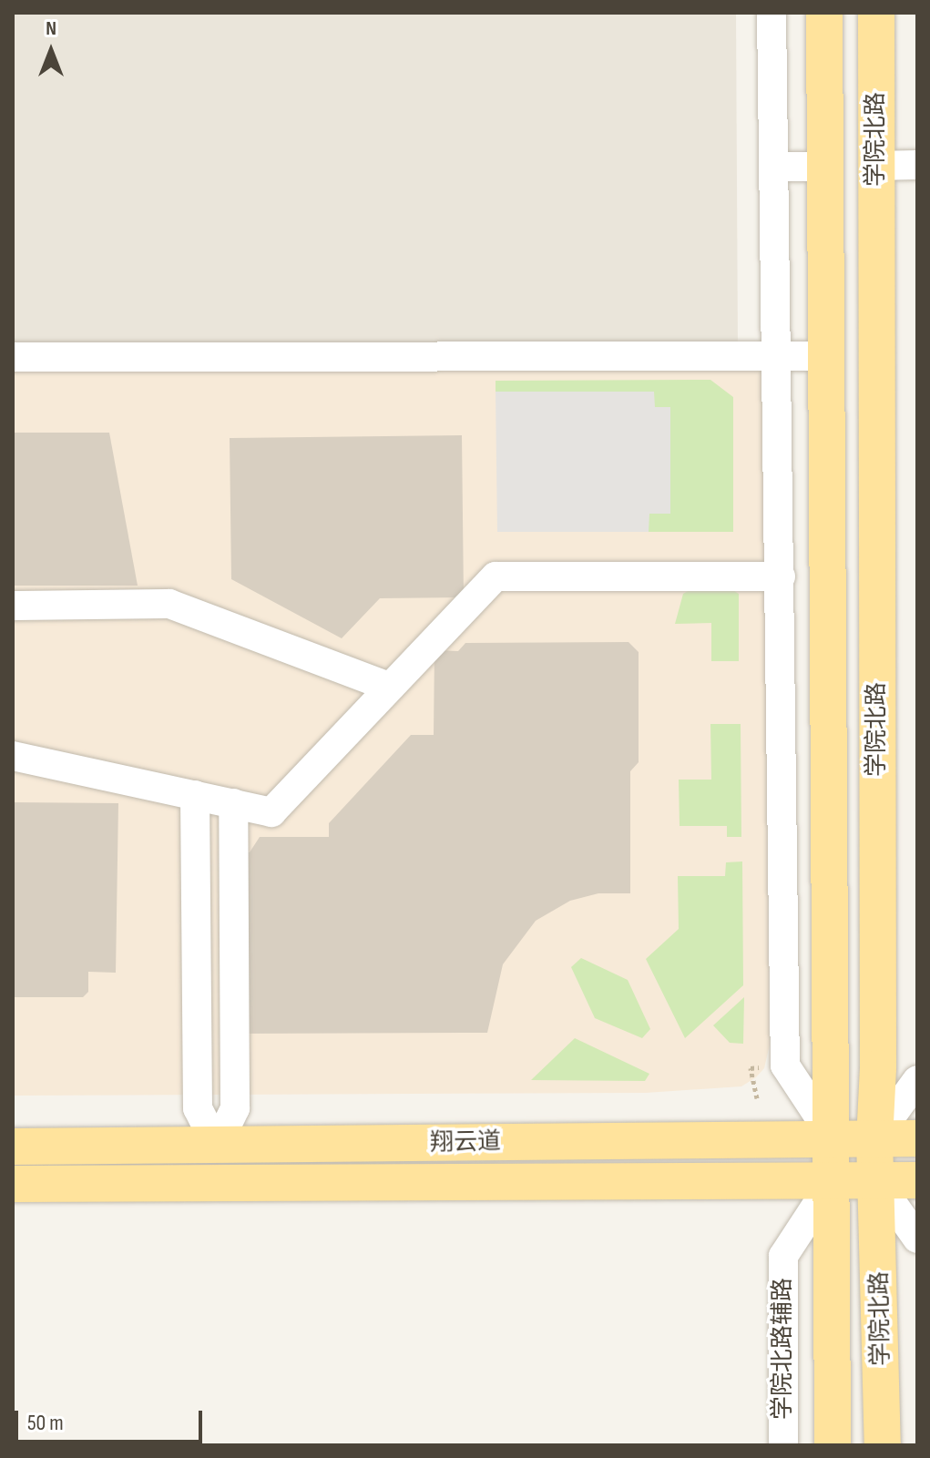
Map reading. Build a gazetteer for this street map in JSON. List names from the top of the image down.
{
  "streets": {
    "main road": ["学院北路", "翔云道"],
    "street": ["学院北路辅路"]
  },
  "crossings": [
    ["学院北路", "翔云道"],
    ["学院北路", "学院北路辅路"],
    ["翔云道", "学院北路辅路"]
  ],
  "scale_bar": "50 m",
  "north": "top"
}
